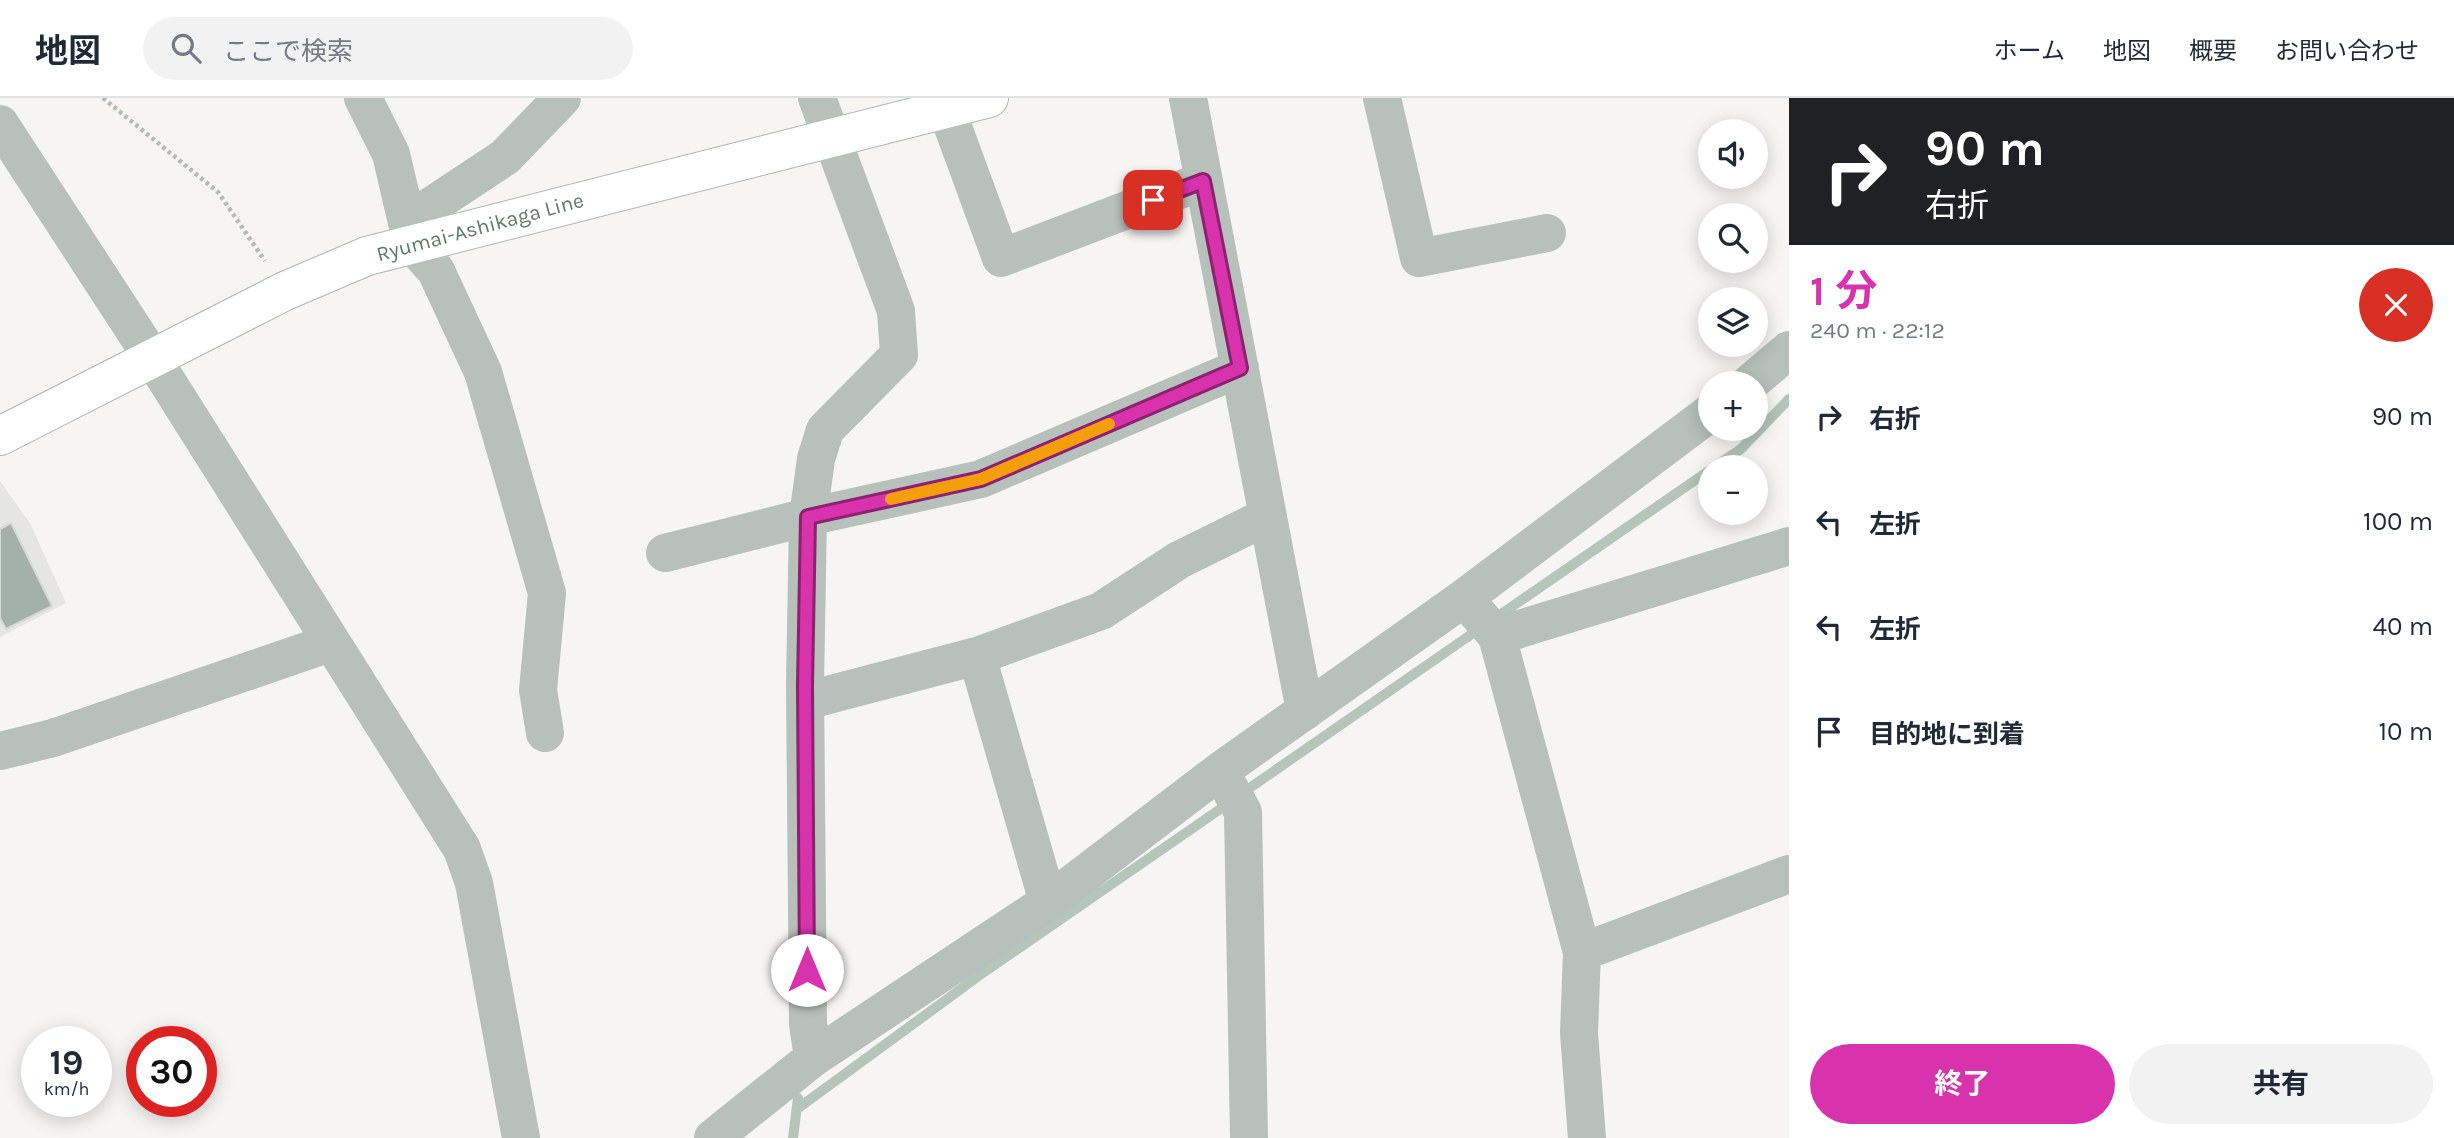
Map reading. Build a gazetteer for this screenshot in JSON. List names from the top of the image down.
{
  "streets": {
    "main road": ["Ryumai-Ashikaga Line"]
  },
  "page": {
    "header": "地図",
    "search": "ここで検索",
    "nav": [
      "ホーム",
      "地図",
      "概要",
      "お問い合わせ"
    ],
    "turn": ["90 m", "右折"],
    "map_buttons": ["+", "−"],
    "heading": ["1 分", "240 m · 22:12"],
    "list": [
      {
        "name": "右折",
        "value": "90 m"
      },
      {
        "name": "左折",
        "value": "100 m"
      },
      {
        "name": "左折",
        "value": "40 m"
      },
      {
        "name": "目的地に到着",
        "value": "10 m"
      }
    ],
    "speed": "19 km/h",
    "limit": "30",
    "buttons": ["終了", "共有"]
  }
}
